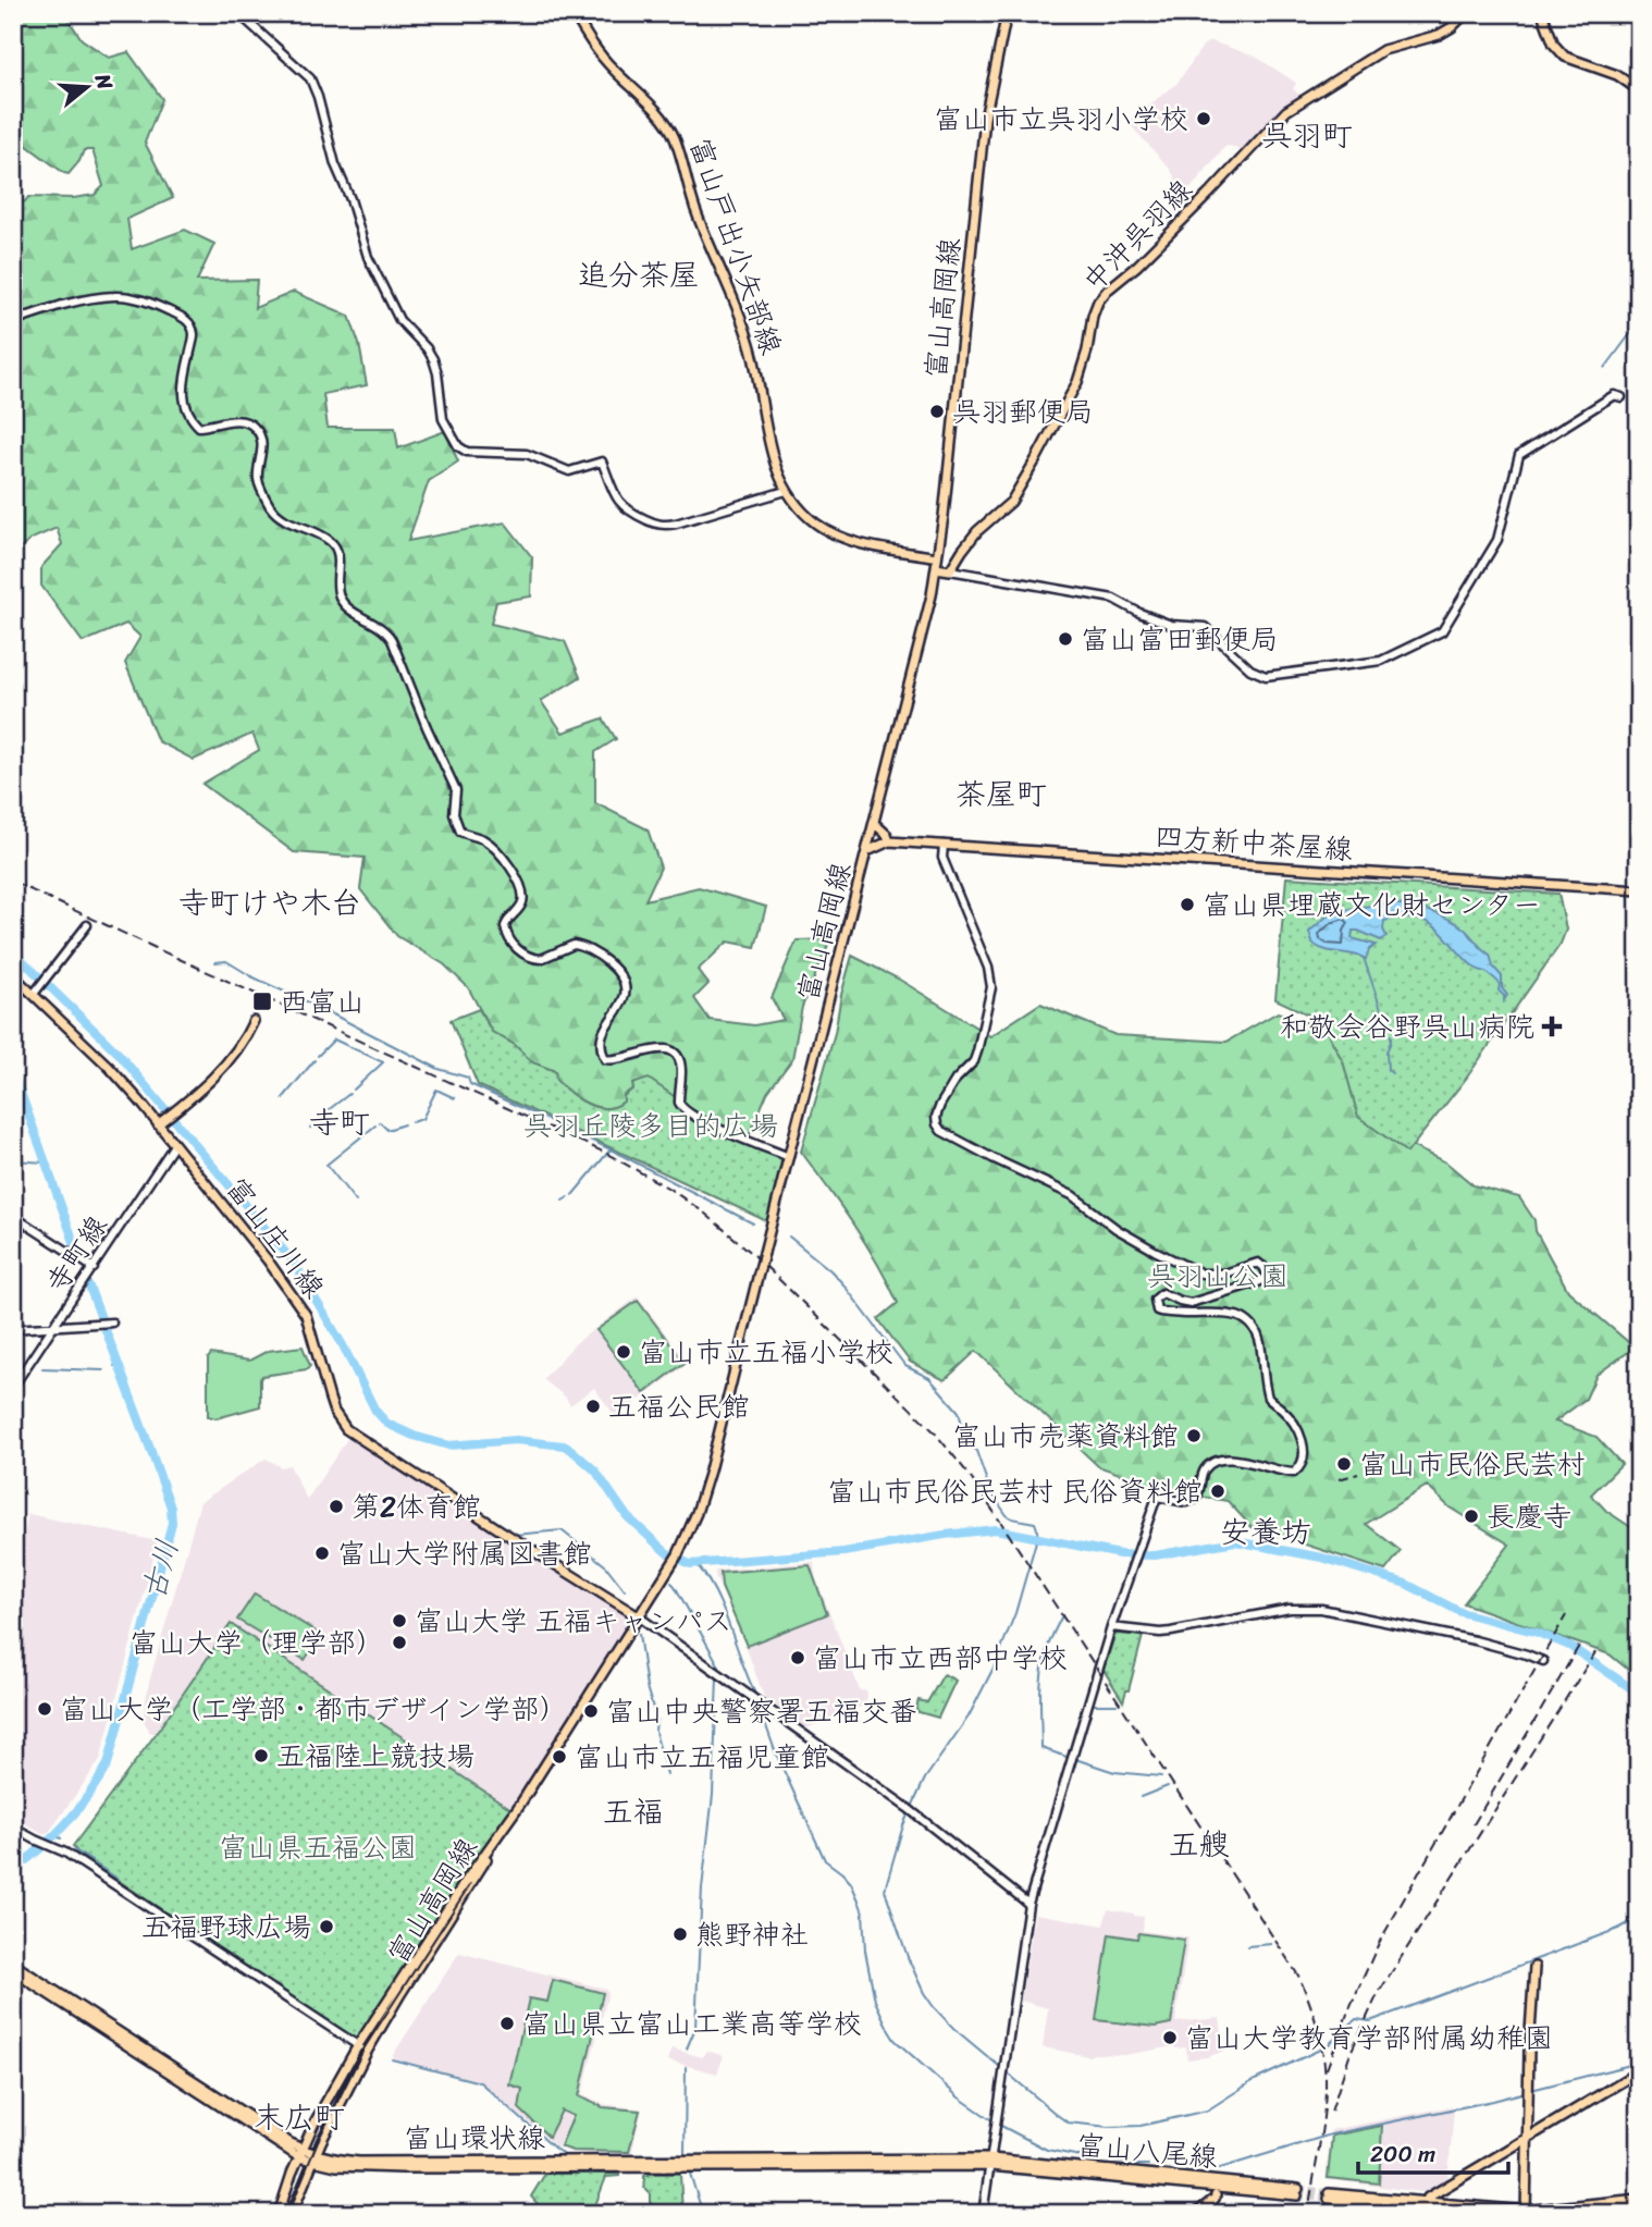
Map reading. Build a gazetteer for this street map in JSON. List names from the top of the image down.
{
  "streets": {
    "main road": [
      "中沖呉羽線",
      "富山戸出小矢部線",
      "富山高岡線",
      "四方新中茶屋線",
      "富山庄川線",
      "富山環状線",
      "富山八尾線"
    ],
    "street": ["寺町線"]
  },
  "crossings": [
    ["富山戸出小矢部線", "富山高岡線"],
    ["富山高岡線", "四方新中茶屋線"],
    ["富山高岡線", "富山庄川線"],
    ["富山高岡線", "富山環状線"],
    ["富山庄川線", "寺町線"],
    ["富山環状線", "富山八尾線"]
  ],
  "districts": [
    "呉羽町",
    "追分茶屋",
    "茶屋町",
    "寺町けや木台",
    "寺町",
    "安養坊",
    "五福",
    "五艘",
    "末広町"
  ],
  "water": ["古川"],
  "parks": ["呉羽丘陵多目的広場", "呉羽山公園", "富山県五福公園"],
  "places": {
    "other": [
      "富山市立呉羽小学校",
      "呉羽郵便局",
      "富山富田郵便局",
      "富山県埋蔵文化財センター",
      "富山市立五福小学校",
      "五福公民館",
      "富山市売薬資料館",
      "富山市民俗民芸村",
      "富山市民俗民芸村 民俗資料館",
      "第2体育館",
      "長慶寺",
      "富山大学附属図書館",
      "富山大学 五福キャンパス",
      "富山大学（理学部）",
      "富山市立西部中学校",
      "富山大学（工学部・都市デザイン学部）",
      "富山中央警察署五福交番",
      "五福陸上競技場",
      "富山市立五福児童館",
      "五福野球広場",
      "熊野神社",
      "富山県立富山工業高等学校",
      "富山大学教育学部附属幼稚園"
    ],
    "transit": ["西富山"],
    "health": ["和敬会谷野呉山病院"]
  },
  "scale_bar": "200 m",
  "north": "right"
}
